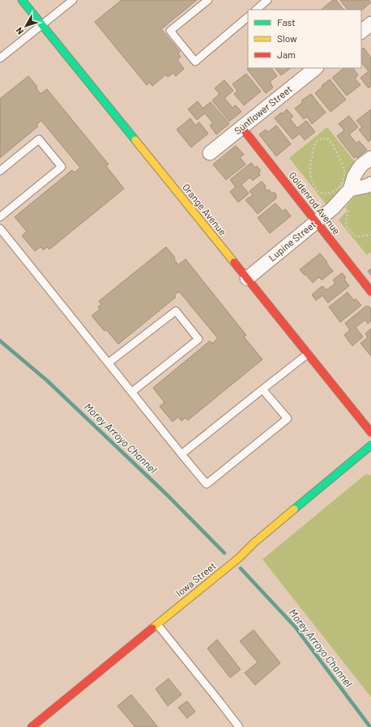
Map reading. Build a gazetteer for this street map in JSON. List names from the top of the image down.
{
  "streets": {
    "street": [
      "Sunflower Street",
      "Goldenrod Avenue",
      "Orange Avenue",
      "Lupine Street",
      "Iowa Street"
    ]
  },
  "crossings": [
    ["Sunflower Street", "Goldenrod Avenue"],
    ["Goldenrod Avenue", "Lupine Street"],
    ["Orange Avenue", "Lupine Street"]
  ],
  "water": ["Morey Arroyo Channel"],
  "legend": ["Fast", "Slow", "Jam"],
  "north": "bottom left"
}
